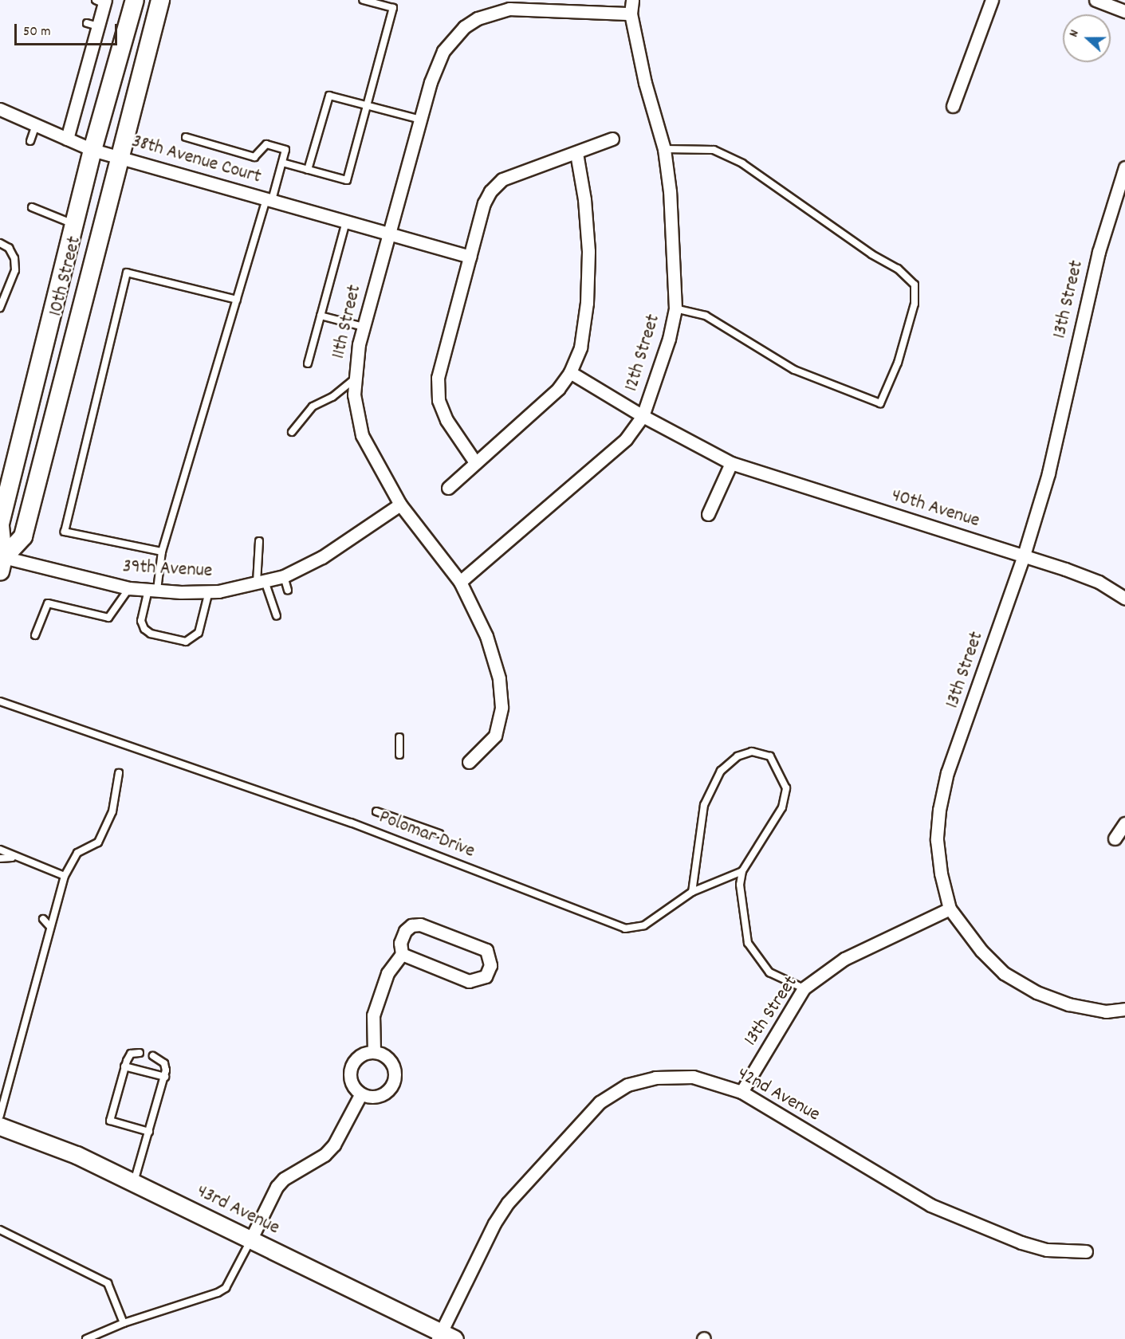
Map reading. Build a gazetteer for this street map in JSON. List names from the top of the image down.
{
  "streets": {
    "main road": ["10th Street"],
    "street": [
      "38th Avenue Court",
      "13th Street",
      "11th Street",
      "12th Street",
      "40th Avenue",
      "39th Avenue",
      "42nd Avenue",
      "43rd Avenue"
    ],
    "lane": ["Polomar Drive"]
  },
  "crossings": [
    ["38th Avenue Court", "10th Street"],
    ["38th Avenue Court", "11th Street"],
    ["10th Street", "39th Avenue"],
    ["13th Street", "40th Avenue"],
    ["13th Street", "42nd Avenue"],
    ["11th Street", "12th Street"],
    ["11th Street", "39th Avenue"],
    ["12th Street", "40th Avenue"],
    ["42nd Avenue", "43rd Avenue"]
  ],
  "scale_bar": "50 m",
  "north": "left"
}
